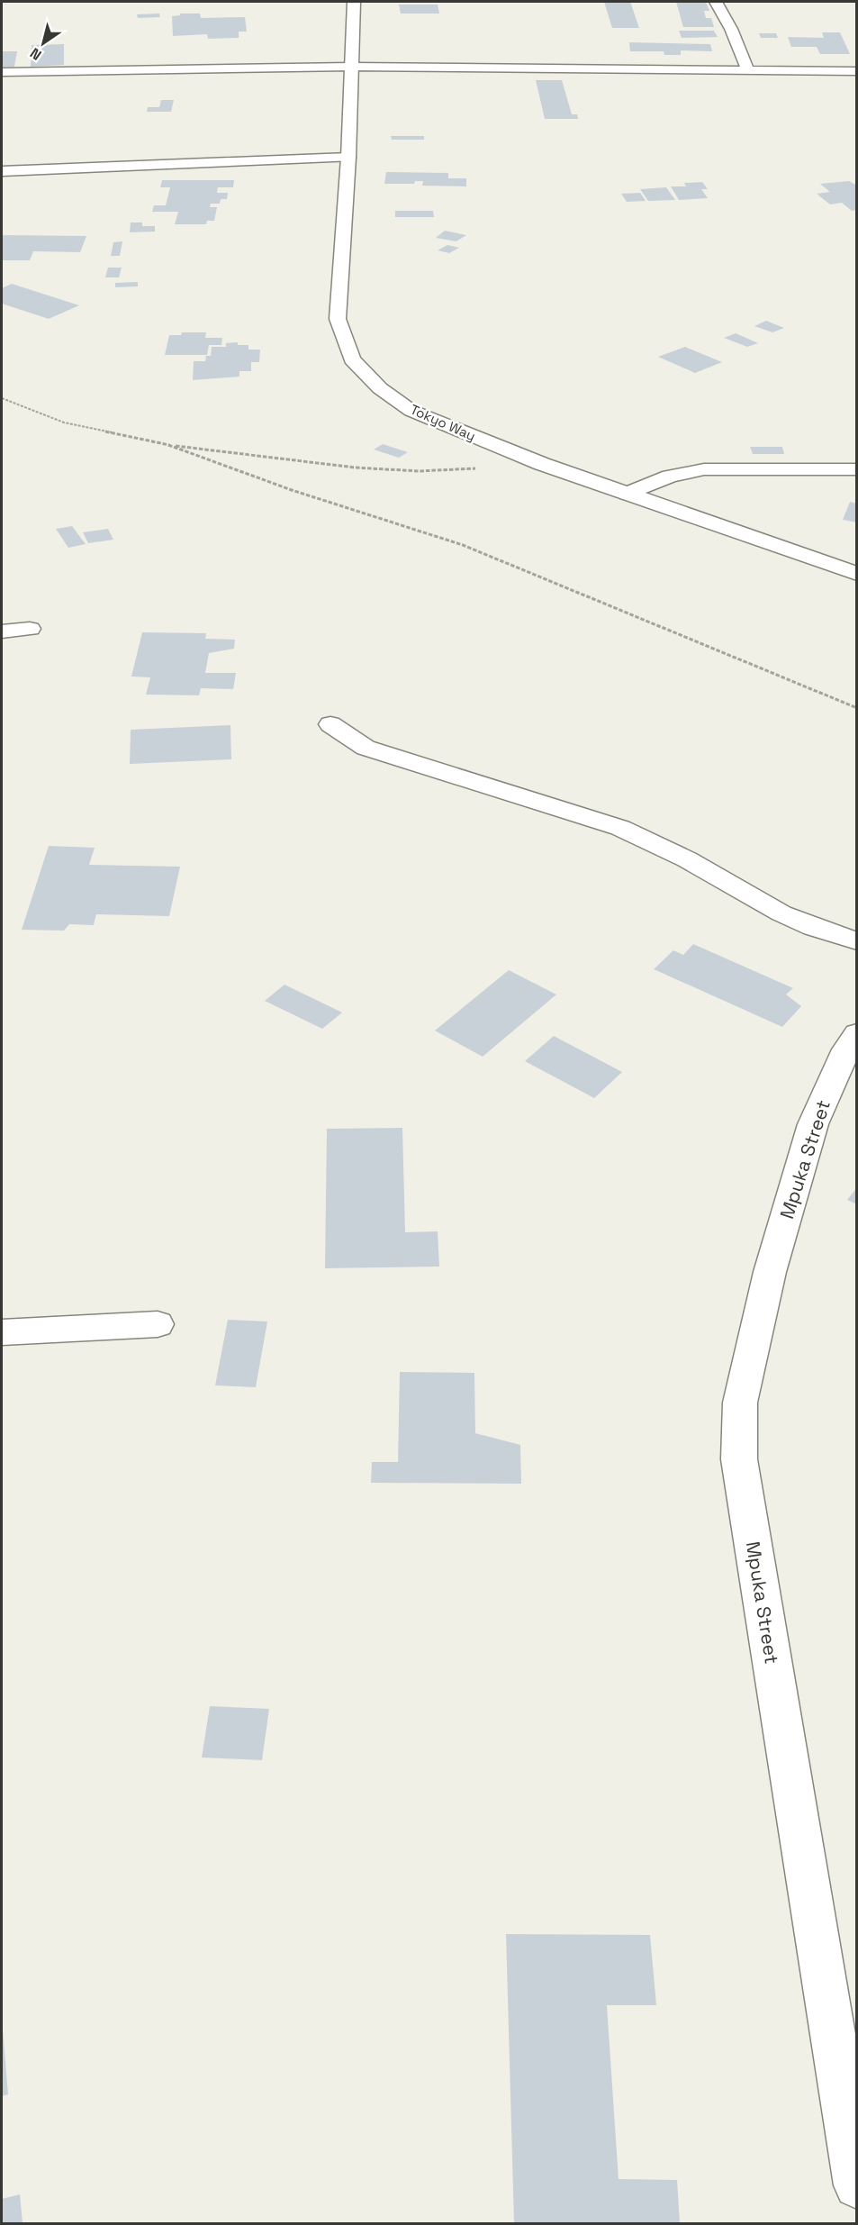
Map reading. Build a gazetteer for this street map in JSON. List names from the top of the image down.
{
  "streets": {
    "street": ["Tokyo Way", "Mpuka Street"]
  },
  "north": "bottom left"
}
